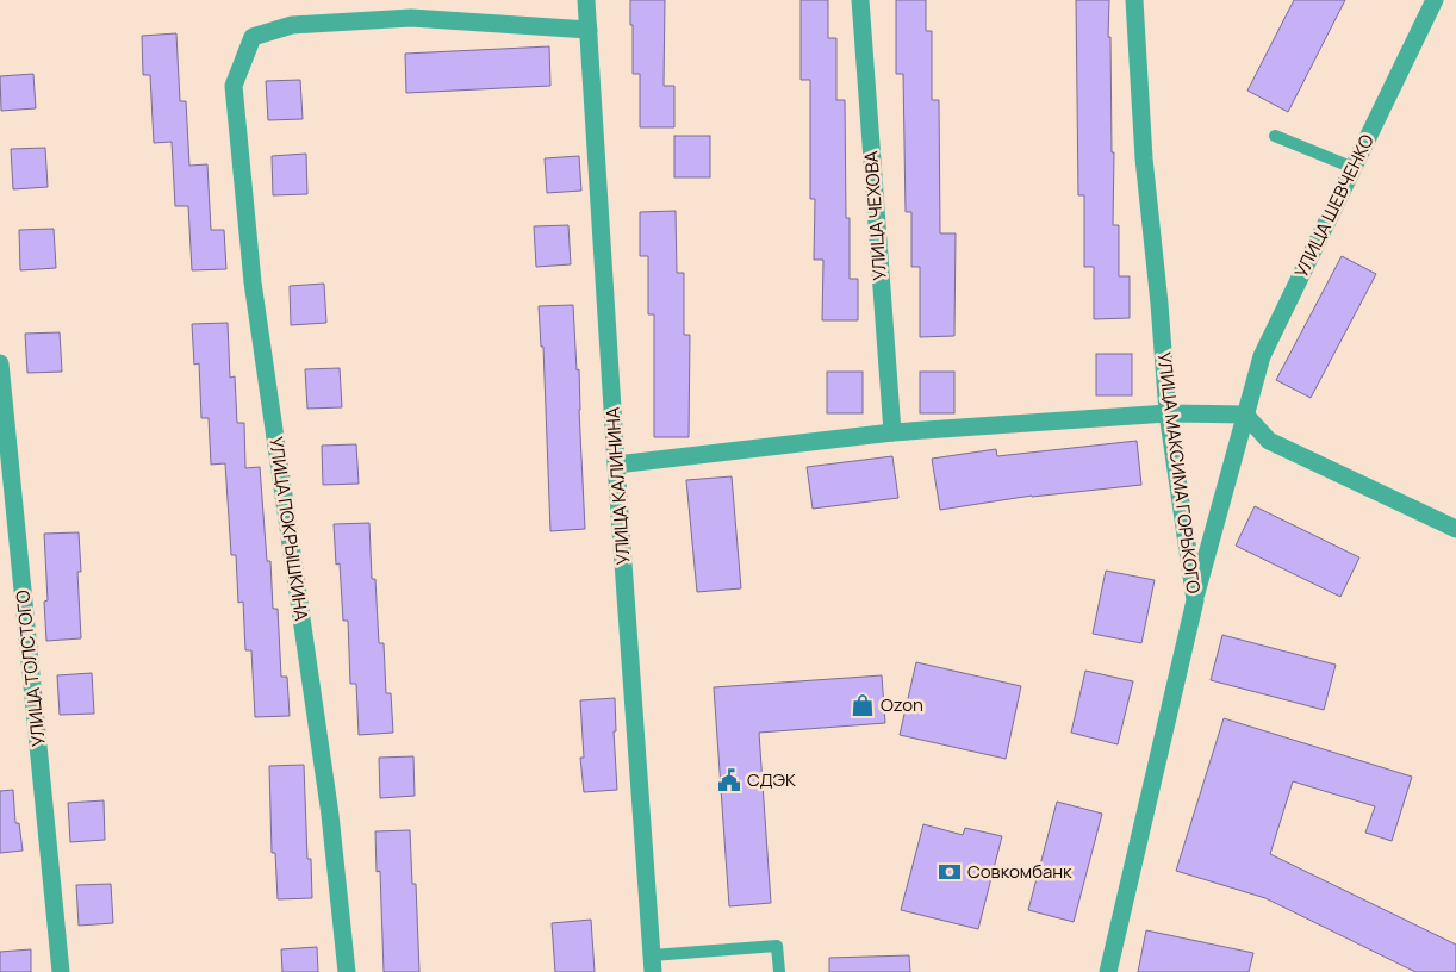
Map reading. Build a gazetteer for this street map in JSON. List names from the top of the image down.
{
  "streets": {
    "street": [
      "УЛИЦА ШЕВЧЕНКО",
      "УЛИЦА ЧЕХОВА",
      "УЛИЦА МАКСИМА ГОРЬКОГО",
      "УЛИЦА КАЛИНИНА",
      "УЛИЦА ПОКРЫШКИНА",
      "УЛИЦА ТОЛСТОГО"
    ]
  },
  "crossings": [
    ["УЛИЦА ШЕВЧЕНКО", "УЛИЦА МАКСИМА ГОРЬКОГО"],
    ["УЛИЦА КАЛИНИНА", "УЛИЦА ПОКРЫШКИНА"]
  ],
  "places": {
    "shop": ["Ozon"],
    "public building": ["СДЭК"],
    "bank": ["Совкомбанк"]
  }
}
